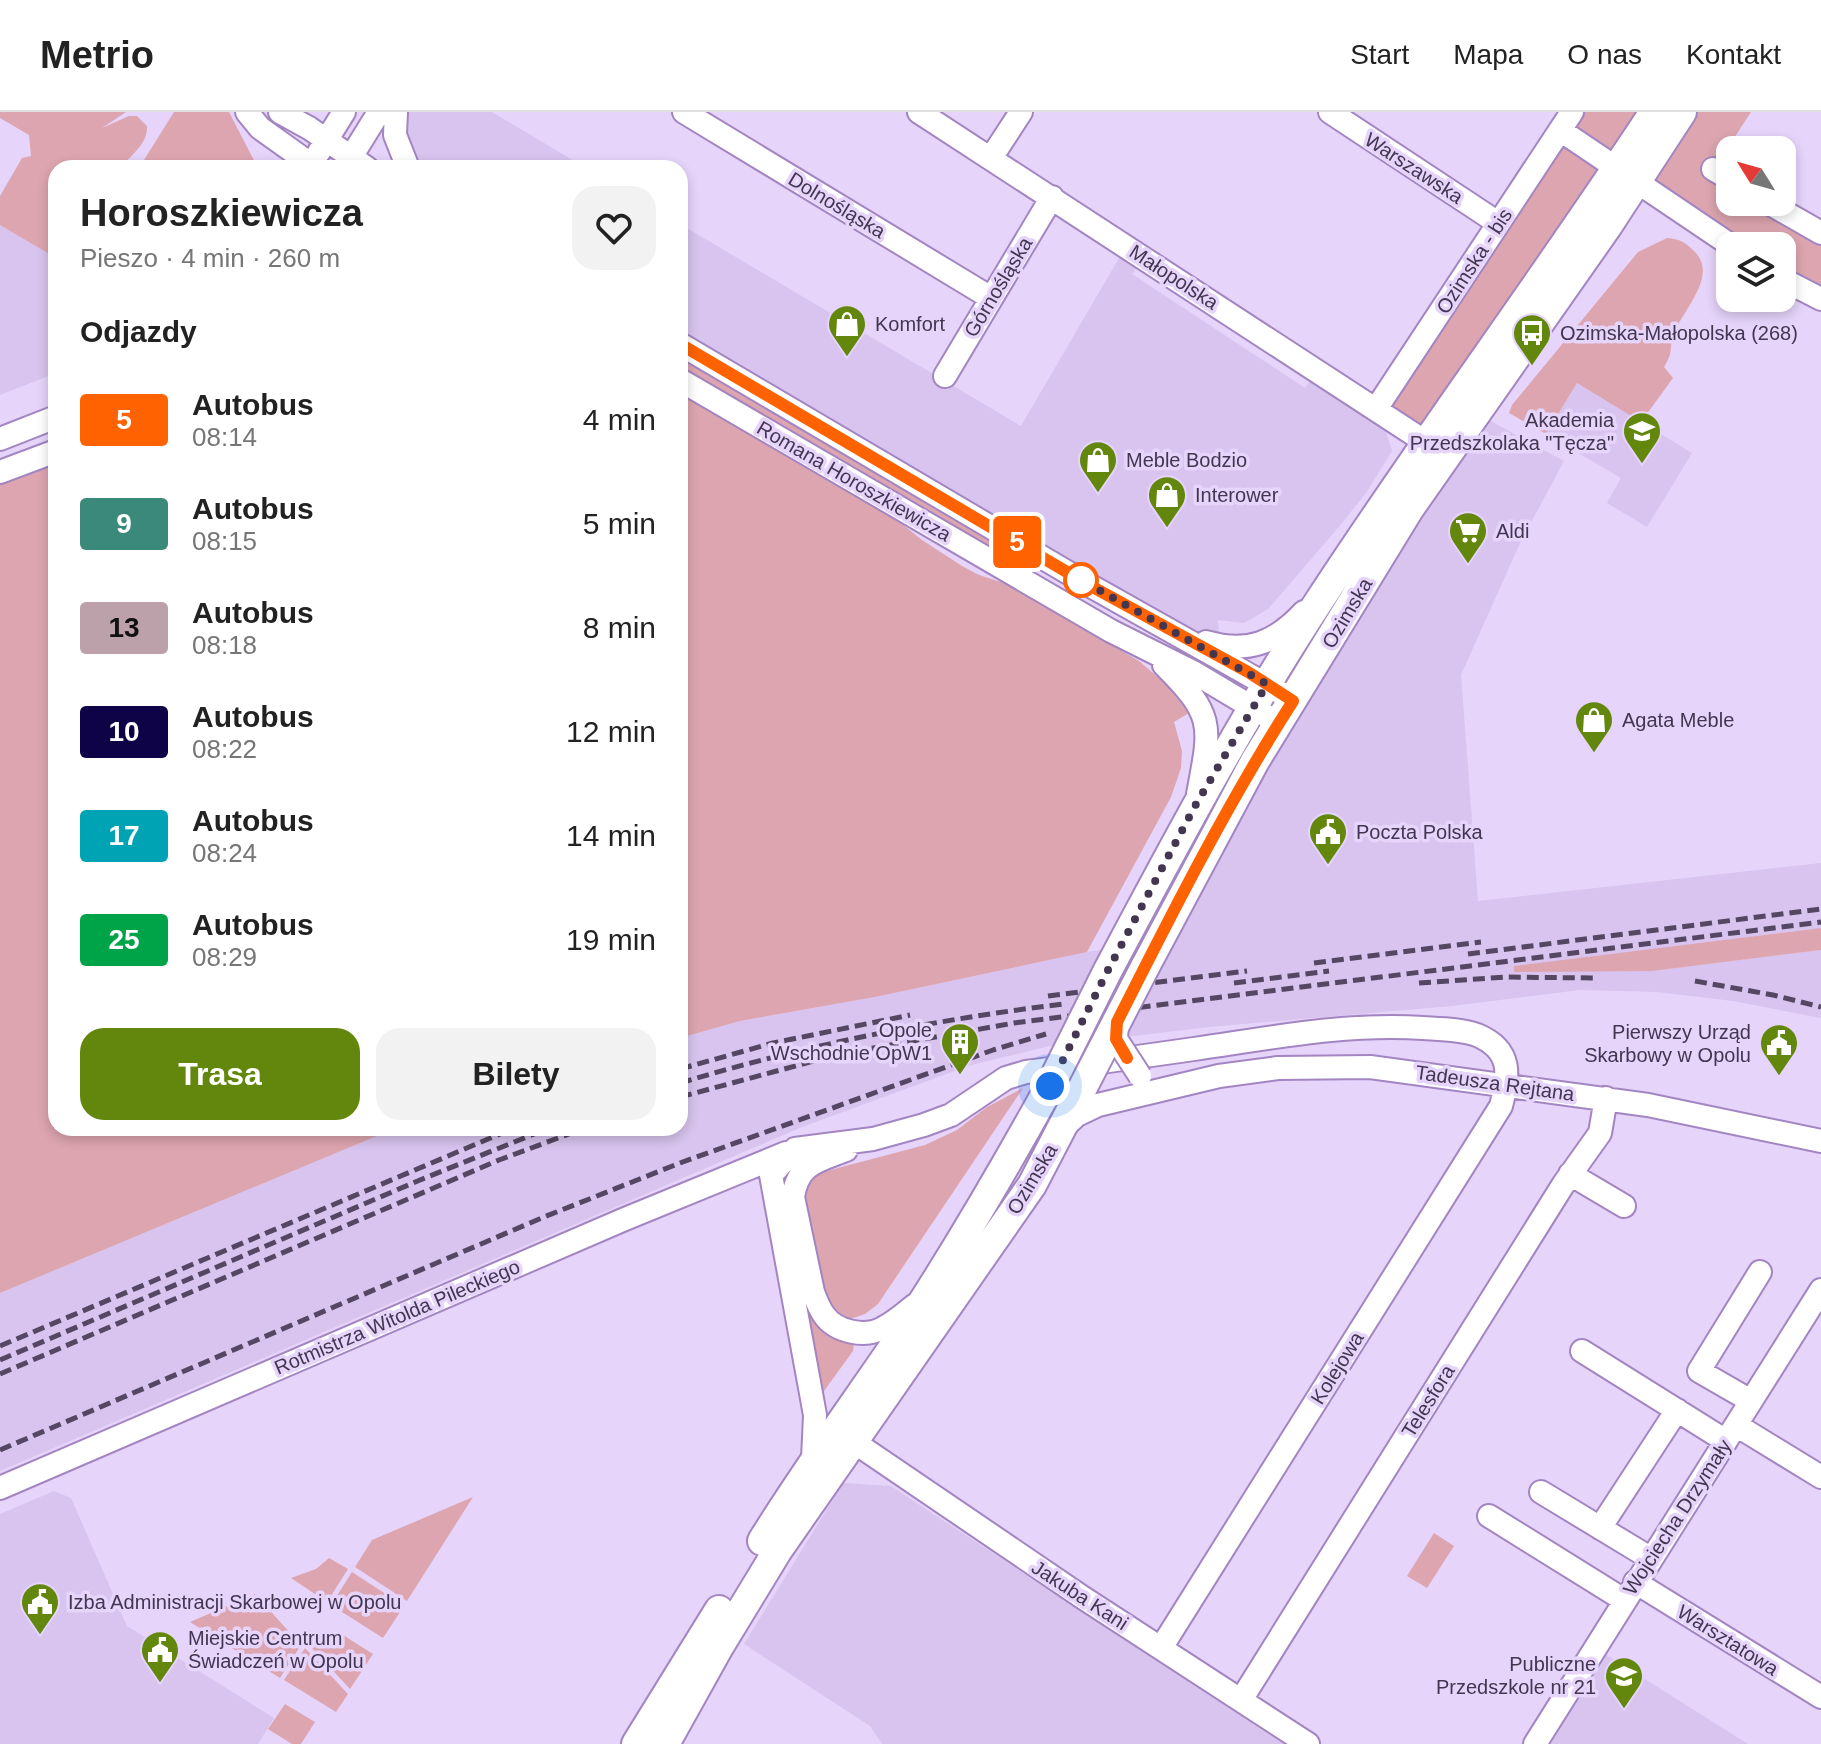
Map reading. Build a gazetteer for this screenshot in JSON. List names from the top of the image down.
{
  "streets": {
    "main road": ["Ozimska"],
    "street": [
      "Warszawska",
      "Dolnośląska",
      "Ozimska - bis",
      "Małopolska",
      "Górnośląska",
      "Romana Horoszkiewicza",
      "Tadeusza Rejtana",
      "Rotmistrza Witolda Pileckiego",
      "Kolejowa",
      "Telesfora",
      "Wojciecha Drzymały",
      "Jakuba Kani",
      "Warsztatowa"
    ]
  },
  "crossings": [
    ["Warszawska", "Ozimska - bis"],
    ["Dolnośląska", "Górnośląska"],
    ["Ozimska - bis", "Małopolska"],
    ["Małopolska", "Górnośląska"],
    ["Małopolska", "Ozimska"],
    ["Romana Horoszkiewicza", "Ozimska"],
    ["Ozimska", "Tadeusza Rejtana"],
    ["Ozimska", "Jakuba Kani"],
    ["Tadeusza Rejtana", "Rotmistrza Witolda Pileckiego"],
    ["Tadeusza Rejtana", "Kolejowa"],
    ["Tadeusza Rejtana", "Telesfora"],
    ["Rotmistrza Witolda Pileckiego", "Kolejowa"],
    ["Kolejowa", "Jakuba Kani"],
    ["Telesfora", "Jakuba Kani"],
    ["Wojciecha Drzymały", "Warsztatowa"]
  ],
  "places": {
    "shop": [
      "Komfort",
      "Meble Bodzio",
      "Interower",
      "Agata Meble"
    ],
    "bus stop": ["Ozimska-Małopolska (268)"],
    "school or university": ["Akademia Przedszkolaka \"Tęcza\"", "Publiczne Przedszkole nr 21"],
    "supermarket": ["Aldi"],
    "public building": [
      "Poczta Polska",
      "Pierwszy Urząd Skarbowy w Opolu",
      "Izba Administracji Skarbowej w Opolu",
      "Miejskie Centrum Świadczeń w Opolu"
    ],
    "building": ["Opole Wschodnie OpW1"]
  },
  "lines": ["bus line 5"],
  "north": "top left",
  "page": {
    "header": "Metrio",
    "nav": [
      "Start",
      "Mapa",
      "O nas",
      "Kontakt"
    ],
    "on_map": "5",
    "heading": [
      ["Horoszkiewicza", "Pieszo · 4 min · 260 m"],
      "Odjazdy"
    ],
    "list": [
      {
        "mark": "5",
        "name": "Autobus",
        "note": "08:14",
        "value": "4 min"
      },
      {
        "mark": "9",
        "name": "Autobus",
        "note": "08:15",
        "value": "5 min"
      },
      {
        "mark": "13",
        "name": "Autobus",
        "note": "08:18",
        "value": "8 min"
      },
      {
        "mark": "10",
        "name": "Autobus",
        "note": "08:22",
        "value": "12 min"
      },
      {
        "mark": "17",
        "name": "Autobus",
        "note": "08:24",
        "value": "14 min"
      },
      {
        "mark": "25",
        "name": "Autobus",
        "note": "08:29",
        "value": "19 min"
      }
    ],
    "buttons": ["Trasa", "Bilety"]
  }
}
